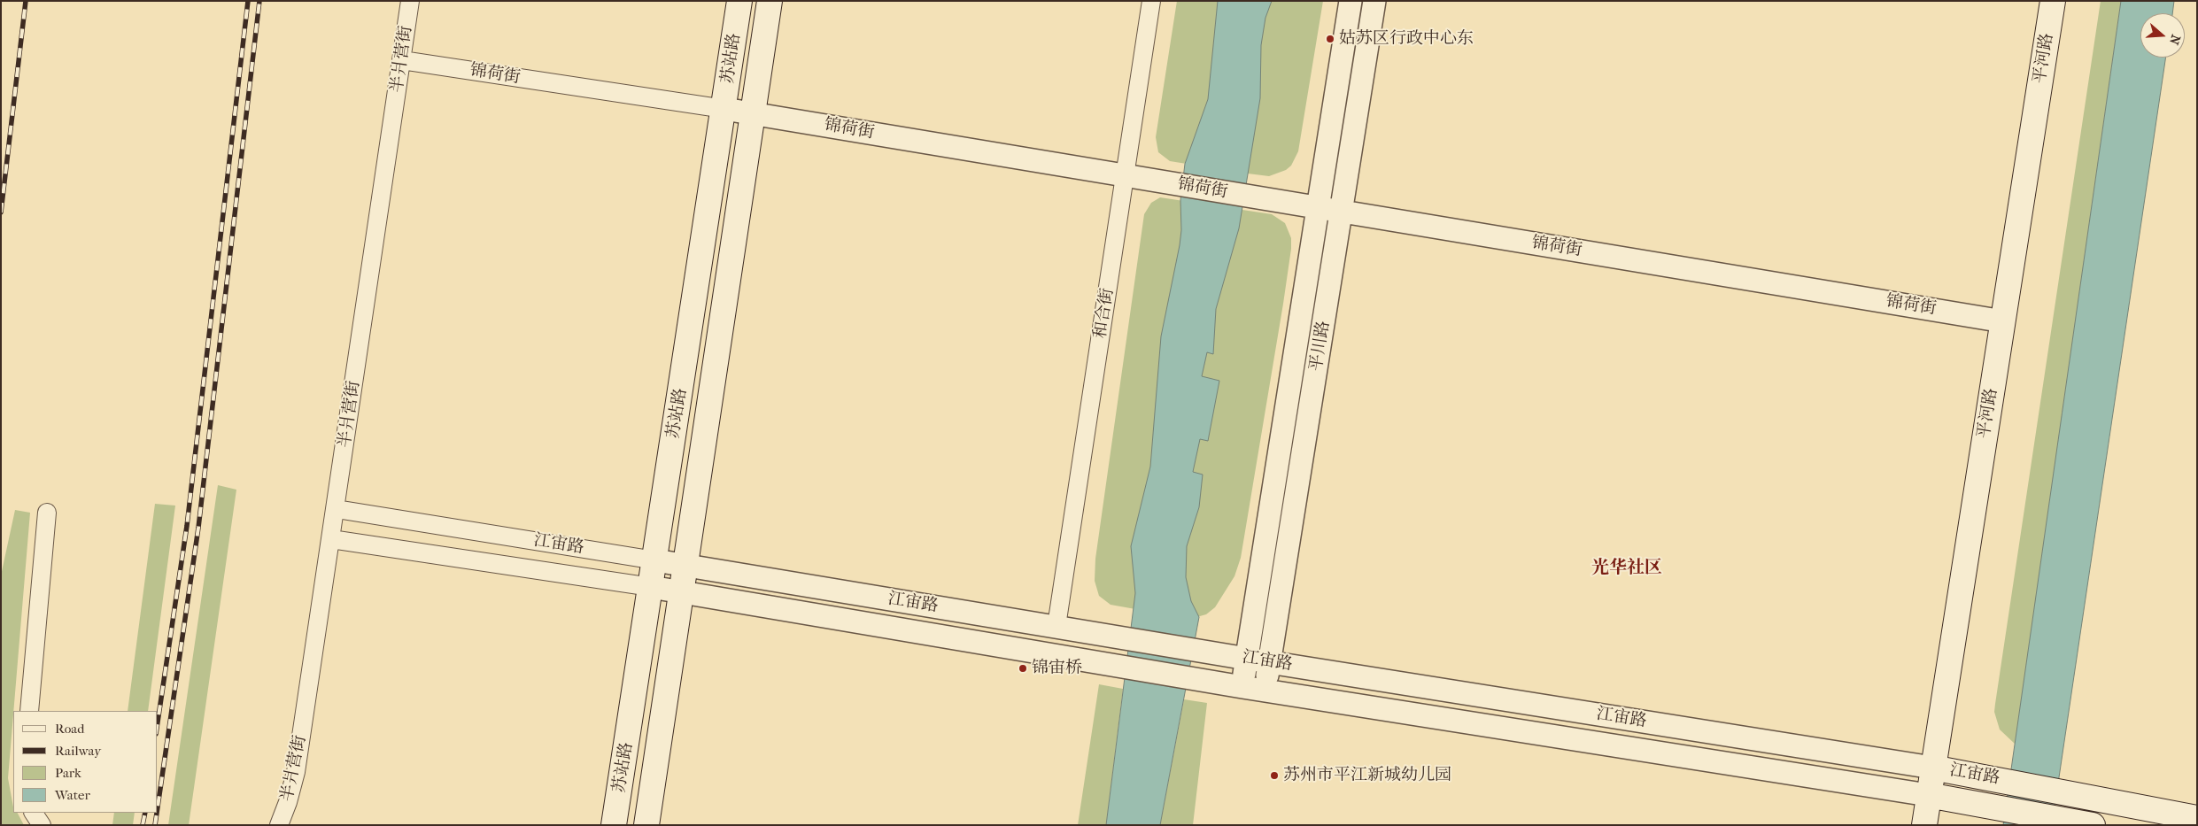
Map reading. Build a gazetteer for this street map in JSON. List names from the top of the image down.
{
  "streets": {
    "main road": ["苏站路", "平河路", "江宙路"],
    "street": [
      "半爿营街",
      "锦荷街",
      "和合街",
      "平川路"
    ]
  },
  "crossings": [
    ["苏站路", "锦荷街"],
    ["苏站路", "江宙路"],
    ["平河路", "锦荷街"],
    ["平河路", "江宙路"],
    ["半爿营街", "锦荷街"],
    ["半爿营街", "江宙路"],
    ["锦荷街", "和合街"],
    ["锦荷街", "平川路"],
    ["和合街", "江宙路"],
    ["平川路", "江宙路"]
  ],
  "districts": ["光华社区"],
  "places": ["姑苏区行政中心东", "锦宙桥", "苏州市平江新城幼儿园"],
  "legend": [
    "Road",
    "Railway",
    "Park",
    "Water"
  ],
  "north": "right"
}
